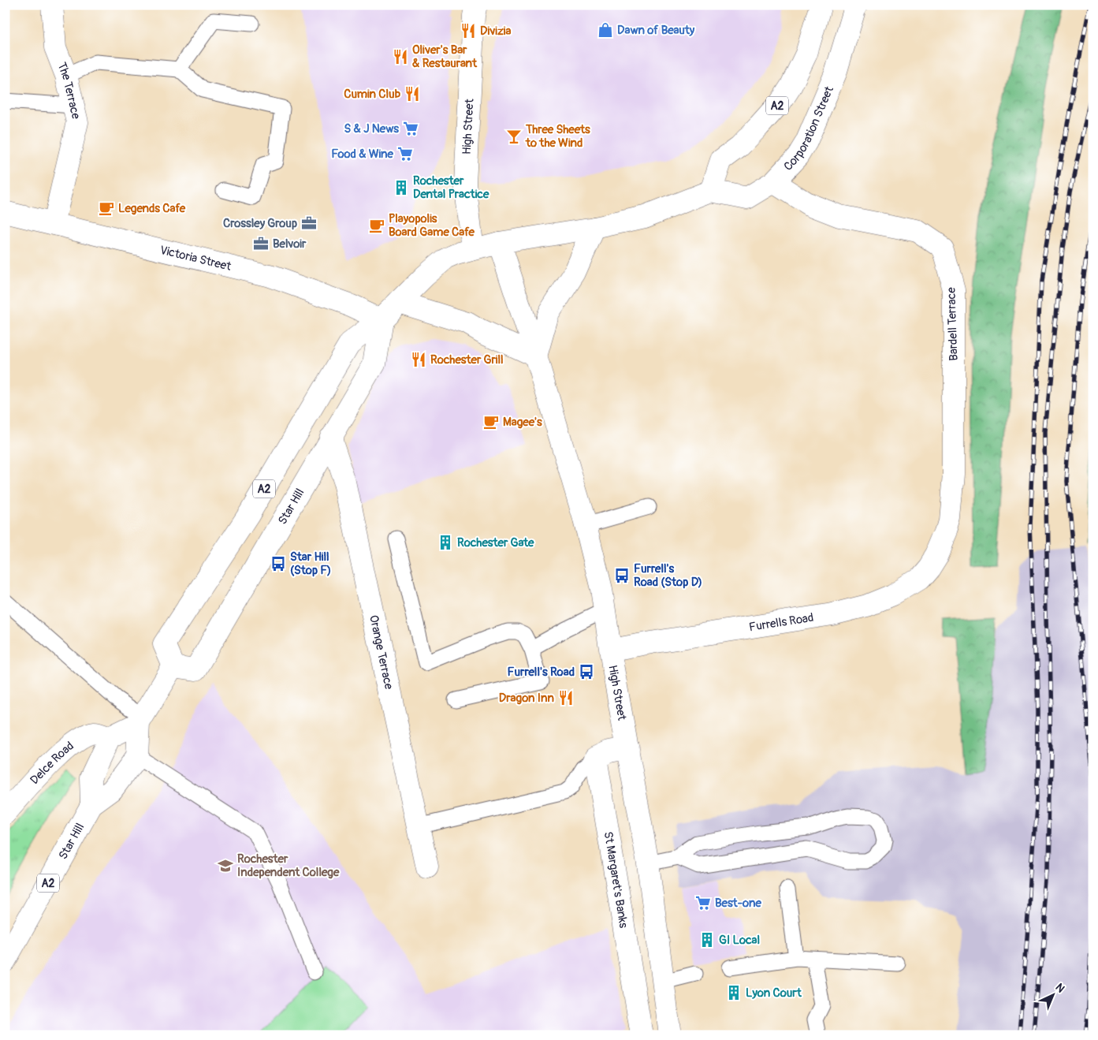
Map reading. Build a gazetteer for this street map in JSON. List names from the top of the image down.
{
  "streets": {
    "street": [
      "The Terrace",
      "A2",
      "High Street",
      "Corporation Street",
      "Victoria Street",
      "Bardell Terrace",
      "Star Hill",
      "Furrells Road",
      "Orange Terrace",
      "Delce Road",
      "St Margaret's Banks"
    ]
  },
  "crossings": [
    ["The Terrace", "Victoria Street"],
    ["A2", "High Street"],
    ["A2", "Corporation Street"],
    ["A2", "Victoria Street"],
    ["A2", "Star Hill"],
    ["High Street", "Furrells Road"],
    ["Corporation Street", "Bardell Terrace"],
    ["Victoria Street", "Star Hill"],
    ["Bardell Terrace", "Furrells Road"],
    ["Star Hill", "Orange Terrace"]
  ],
  "places": {
    "shop": ["Dawn of Beauty"],
    "restaurant": [
      "Divizia",
      "Oliver's Bar & Restaurant",
      "Cumin Club",
      "Rochester Grill",
      "Dragon Inn"
    ],
    "supermarket": ["S & J News", "Food & Wine", "Best-one"],
    "bar": ["Three Sheets to the Wind"],
    "building": [
      "Rochester Dental Practice",
      "Rochester Gate",
      "GI Local",
      "Lyon Court"
    ],
    "cafe": ["Legends Cafe", "Playopolis Board Game Cafe", "Magee's"],
    "office": ["Crossley Group", "Belvoir"],
    "bus stop": ["Star Hill (Stop F)", "Furrell's Road (Stop D)", "Furrell's Road"],
    "school or university": ["Rochester Independent College"]
  },
  "north": "top right"
}
